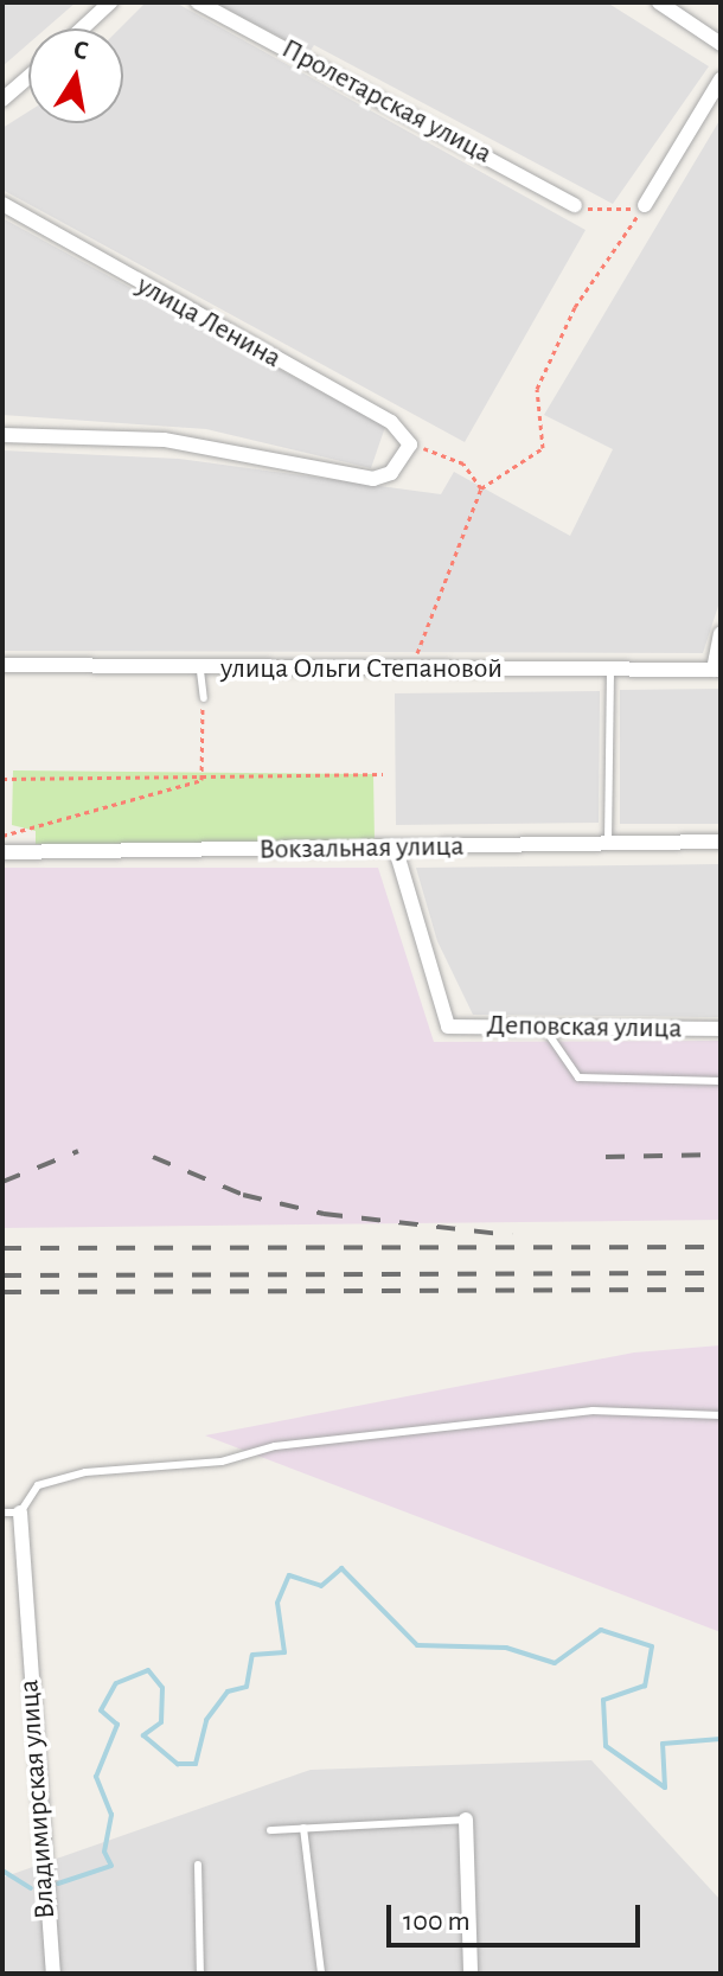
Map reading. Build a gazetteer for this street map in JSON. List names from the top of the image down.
{
  "streets": {
    "street": [
      "Пролетарская улица",
      "улица Ленина",
      "улица Ольги Степановой",
      "Вокзальная улица",
      "Деповская улица",
      "Владимирская улица"
    ]
  },
  "crossings": [
    ["Вокзальная улица", "Деповская улица"]
  ],
  "scale_bar": "100 m",
  "north": "top"
}
